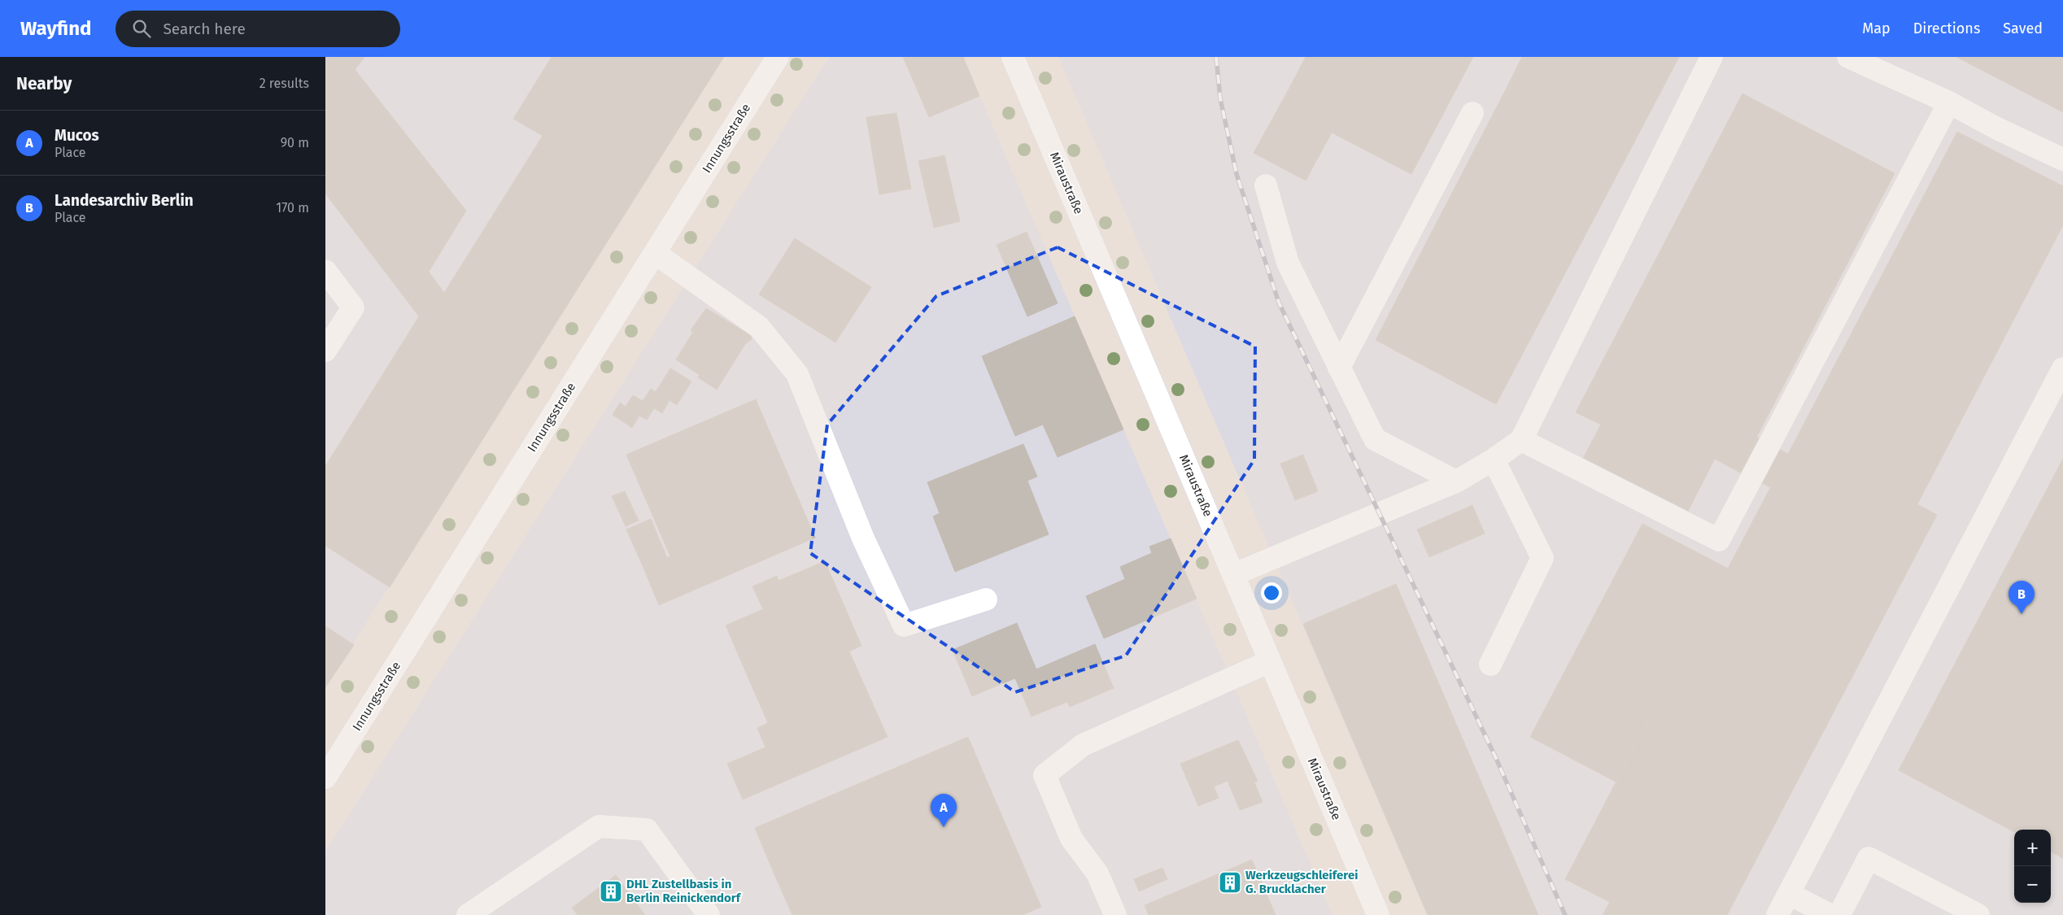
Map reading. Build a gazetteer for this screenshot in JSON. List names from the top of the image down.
{
  "streets": {
    "street": ["Innungsstraße", "Miraustraße"]
  },
  "places": {
    "building": ["Werkzeugschleiferei G. Brucklacher", "DHL Zustellbasis in Berlin Reinickendorf"]
  },
  "page": {
    "header": "Wayfind",
    "search": "Search here",
    "nav": ["Map", "Directions", "Saved"],
    "heading": ["Nearby", "2 results"],
    "list": [
      {
        "mark": "A",
        "name": "Mucos",
        "note": "Place",
        "value": "90 m"
      },
      {
        "mark": "B",
        "name": "Landesarchiv Berlin",
        "note": "Place",
        "value": "170 m"
      }
    ],
    "pins": ["B", "A"],
    "map_buttons": ["+", "−"]
  }
}
